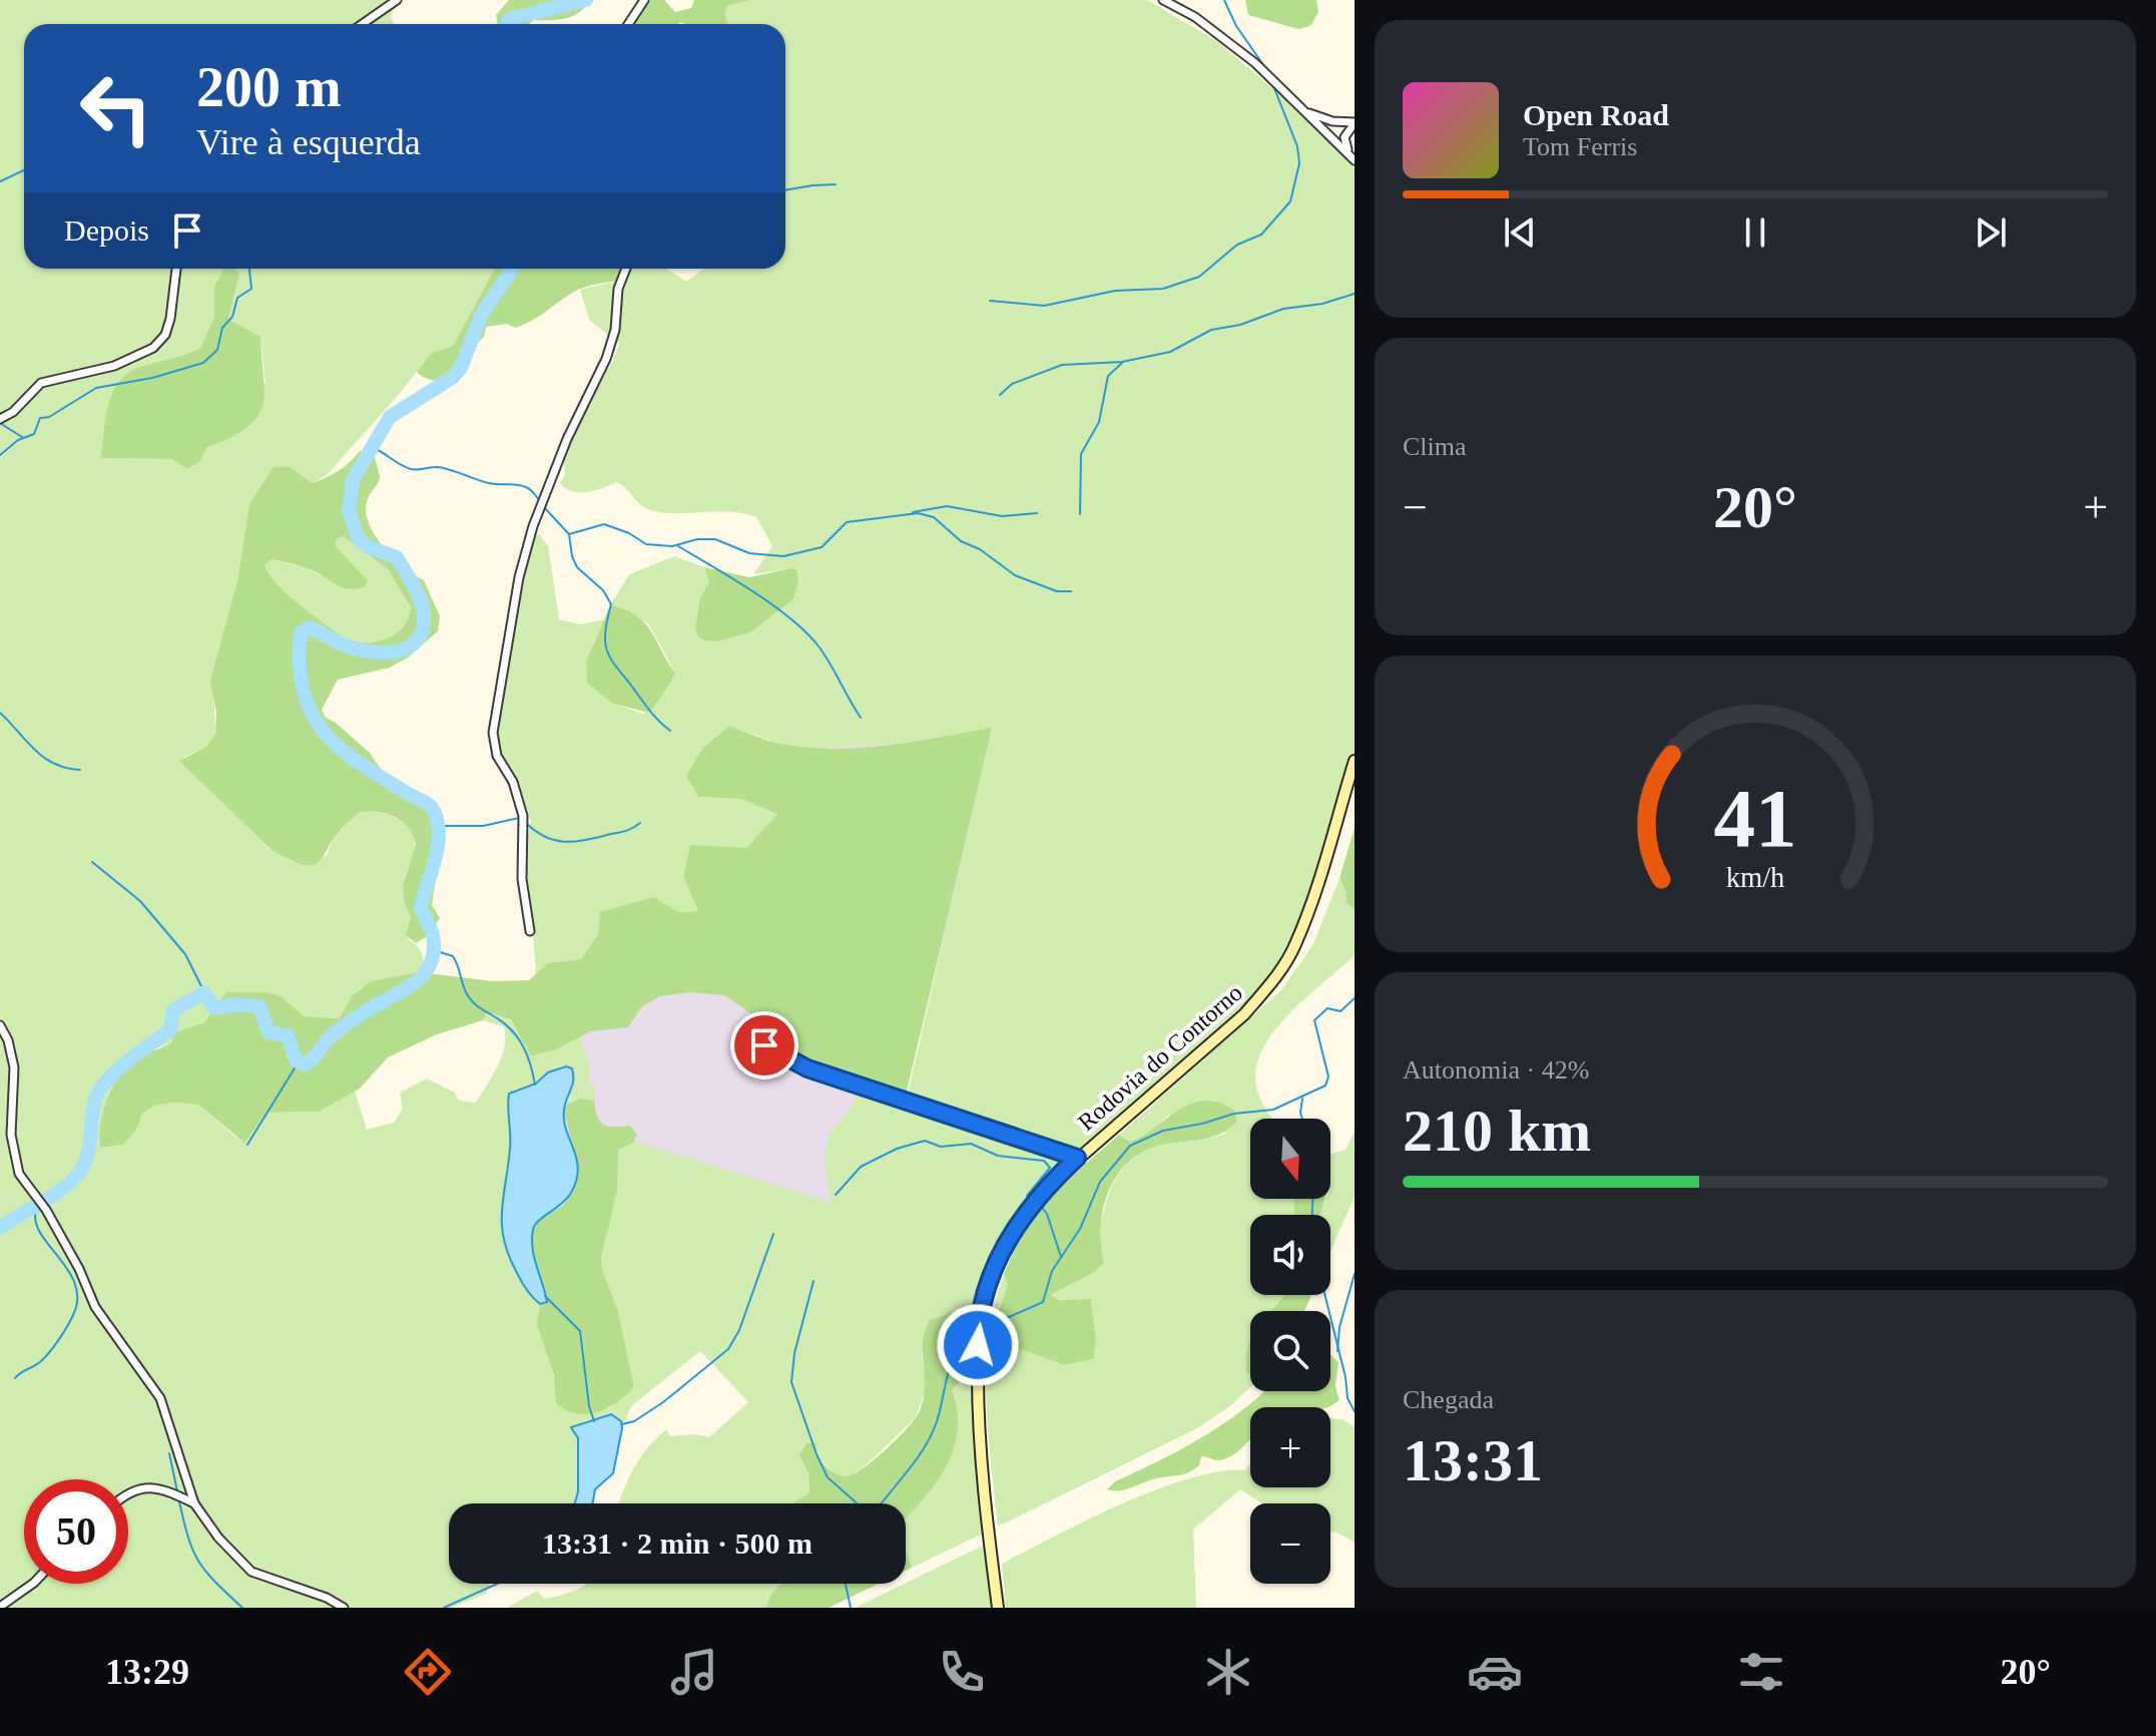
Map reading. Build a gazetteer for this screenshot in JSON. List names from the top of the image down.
{
  "streets": {
    "main road": ["Rodovia do Contorno"]
  },
  "north": "bottom",
  "page": {
    "turn": ["200 m", "Vire à esquerda"],
    "song": ["Open Road", "Tom Ferris"],
    "then": "Depois",
    "tile": [
      "Clima",
      ["Autonomia · 42%", "210 km"],
      ["Chegada", "13:31"]
    ],
    "heat": ["−", "20°", "+"],
    "map_buttons": ["+", "−"],
    "limit": "50",
    "trip": "13:31 · 2 min · 500 m",
    "tabs": ["13:29", "20°"],
    "gauge": ["41", "km/h"]
  }
}
